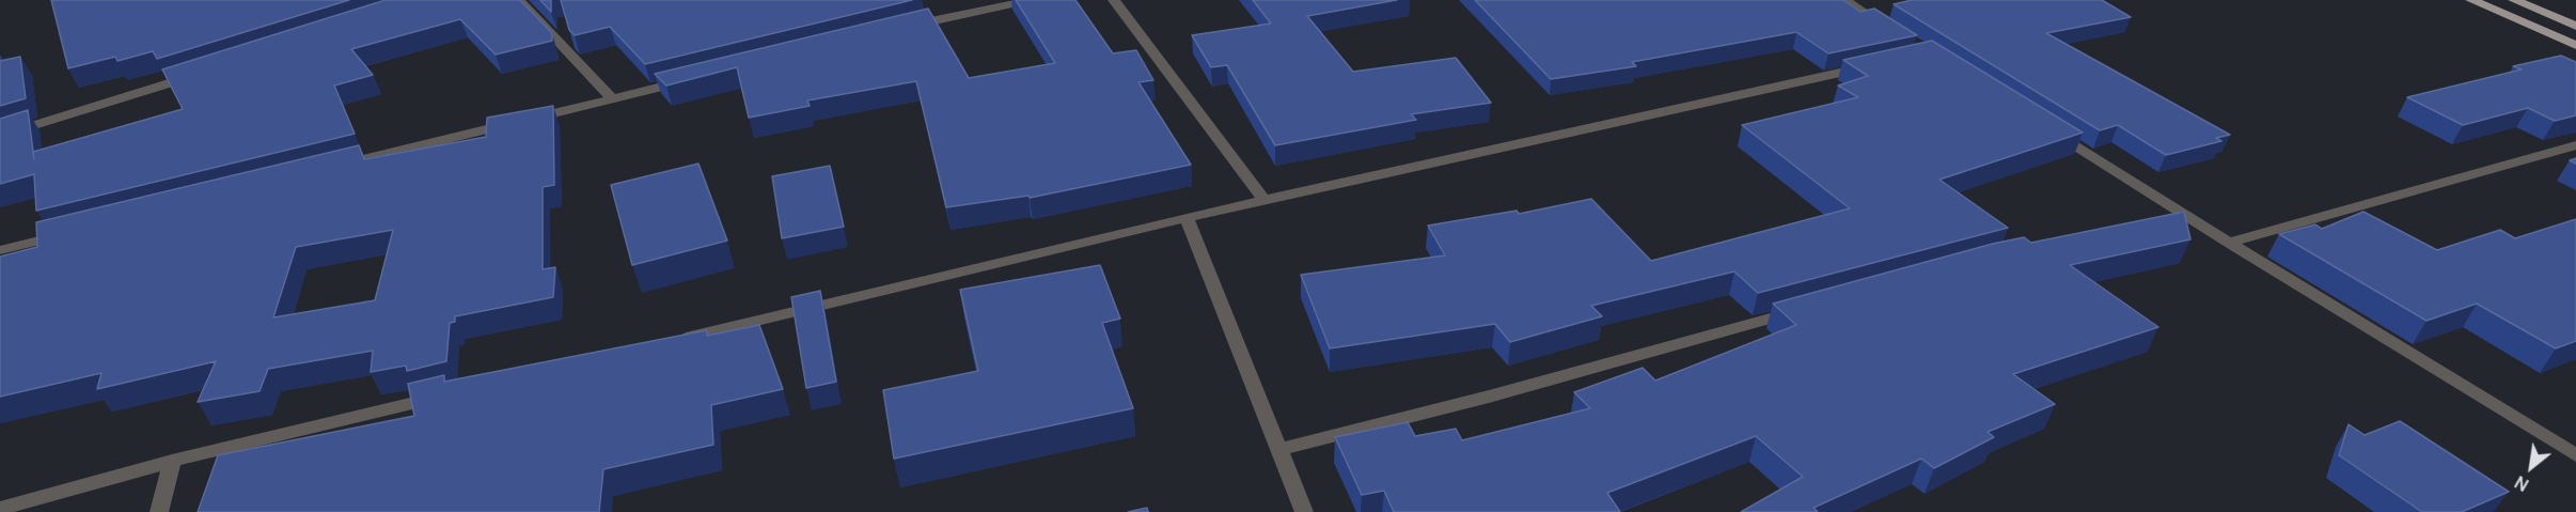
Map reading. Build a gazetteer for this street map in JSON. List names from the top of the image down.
{
  "north": "bottom left"
}
